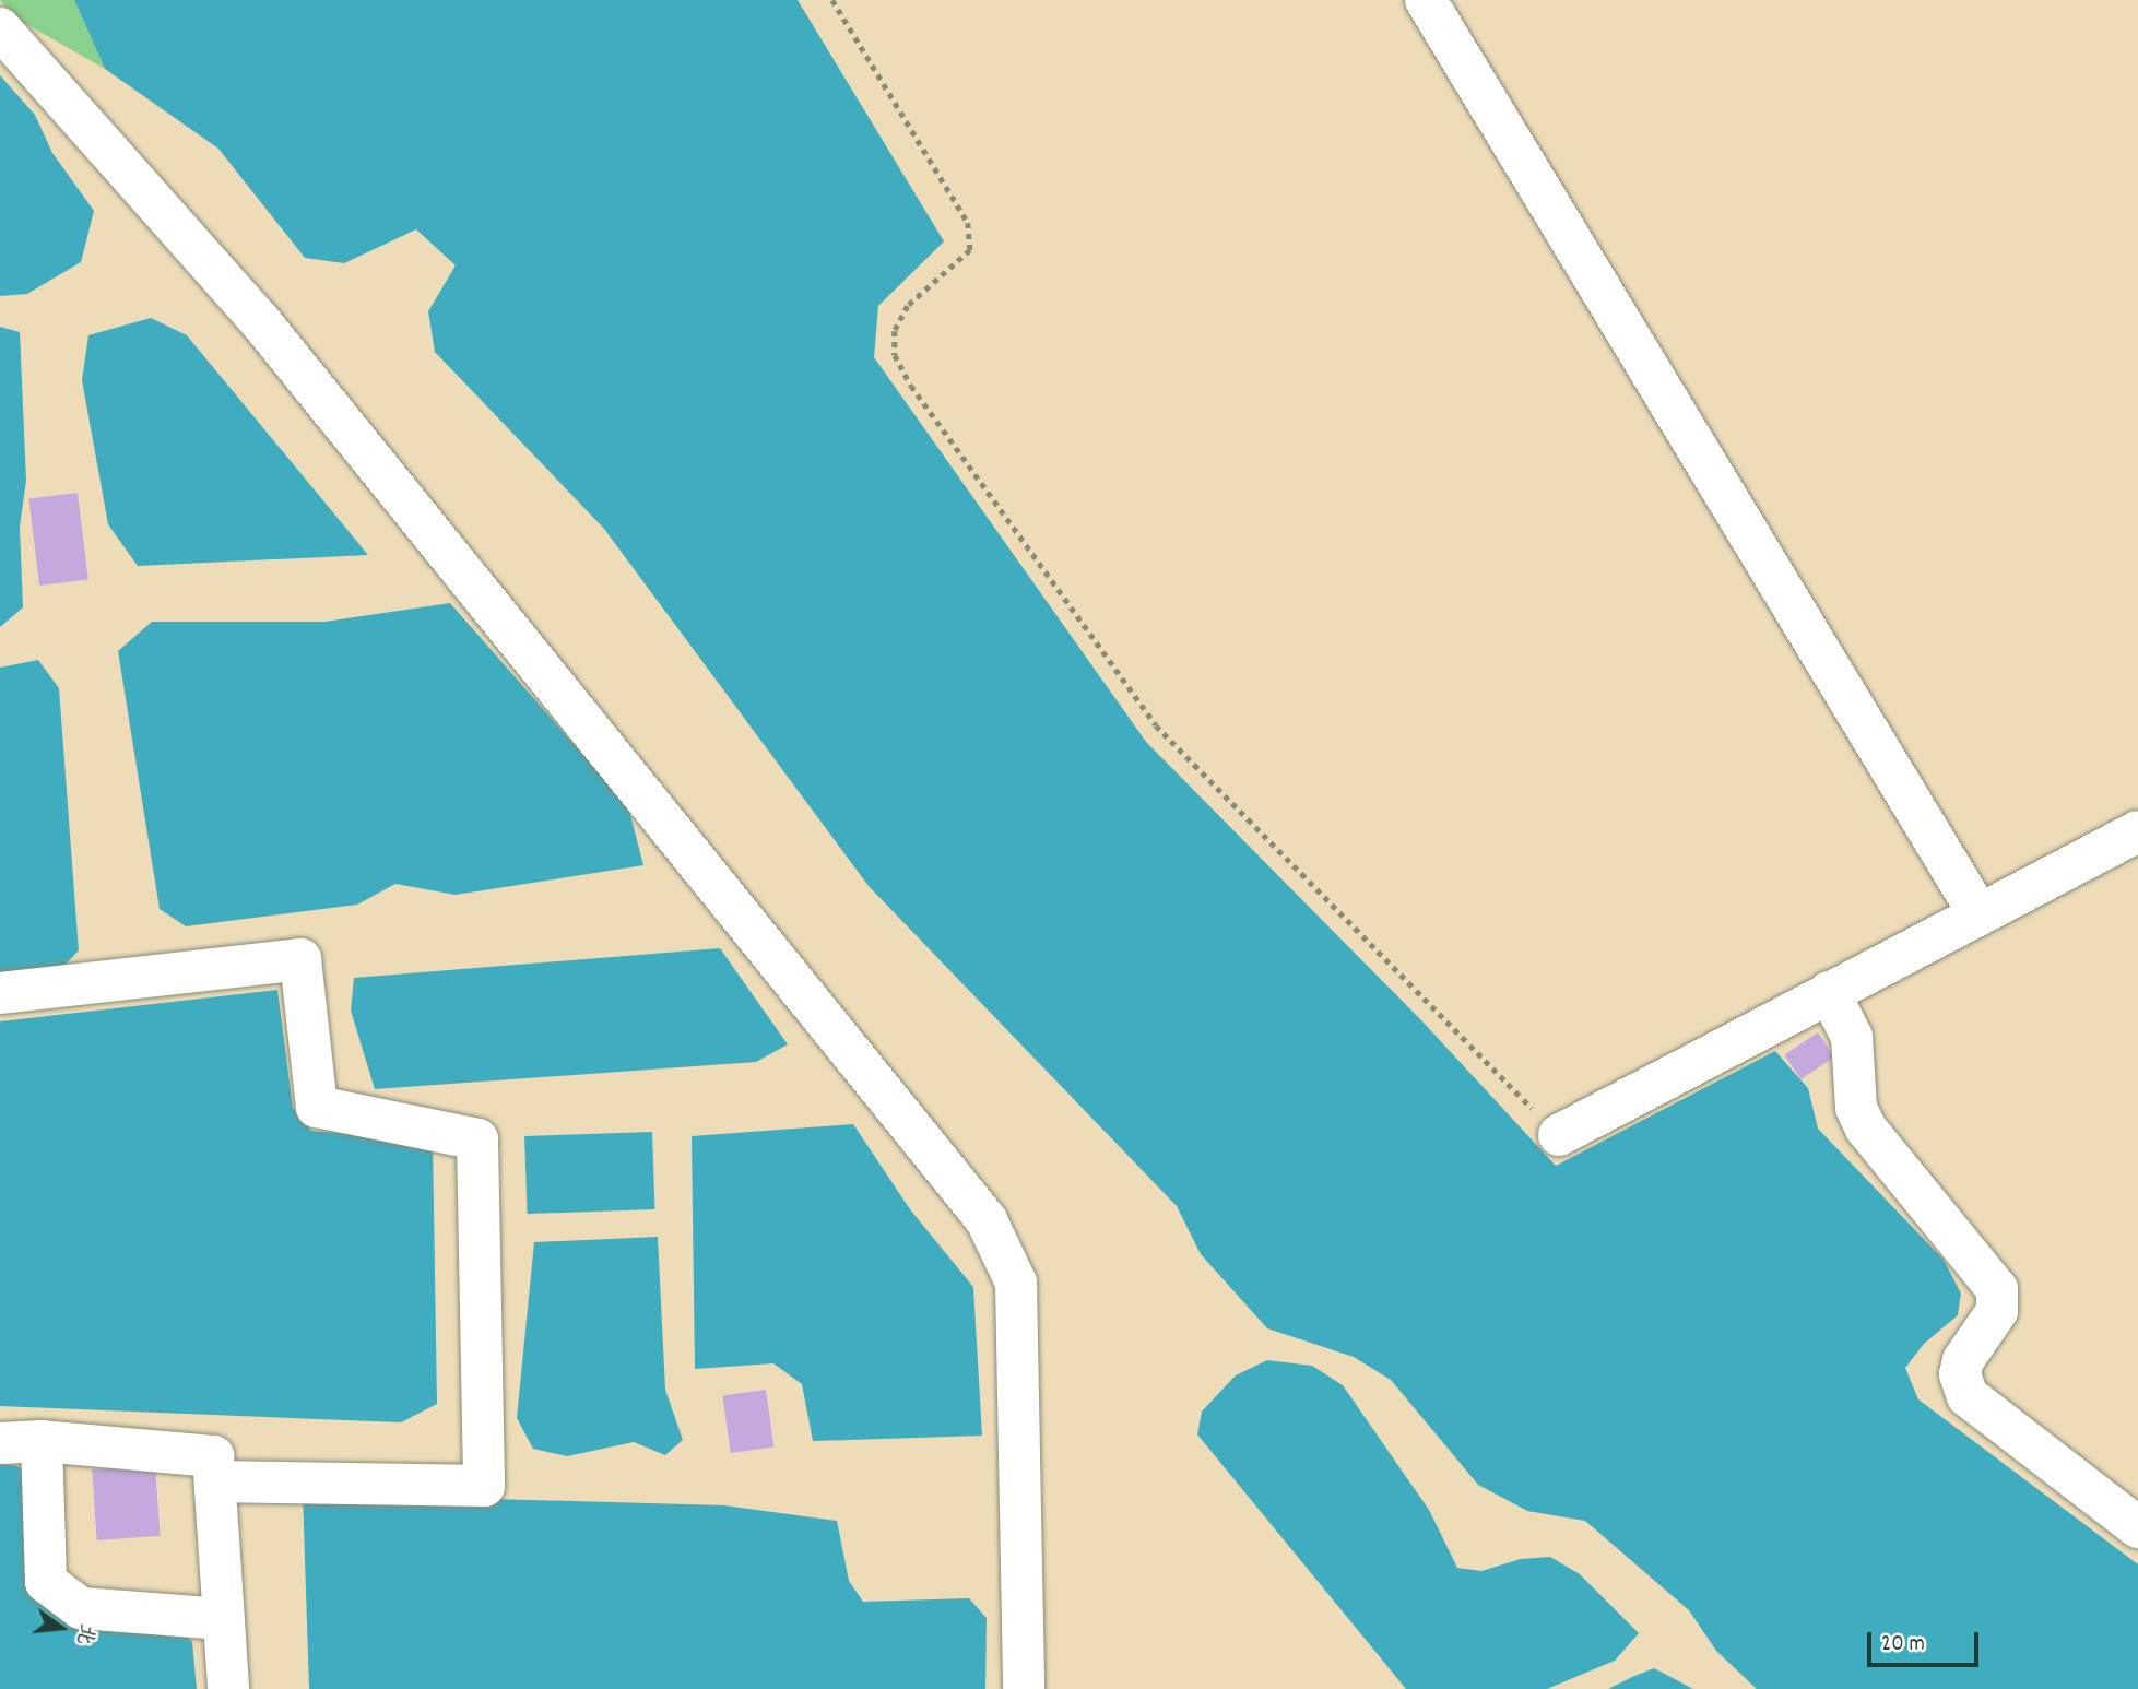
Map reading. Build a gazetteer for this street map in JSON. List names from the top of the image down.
{
  "scale_bar": "20 m",
  "north": "right"
}
